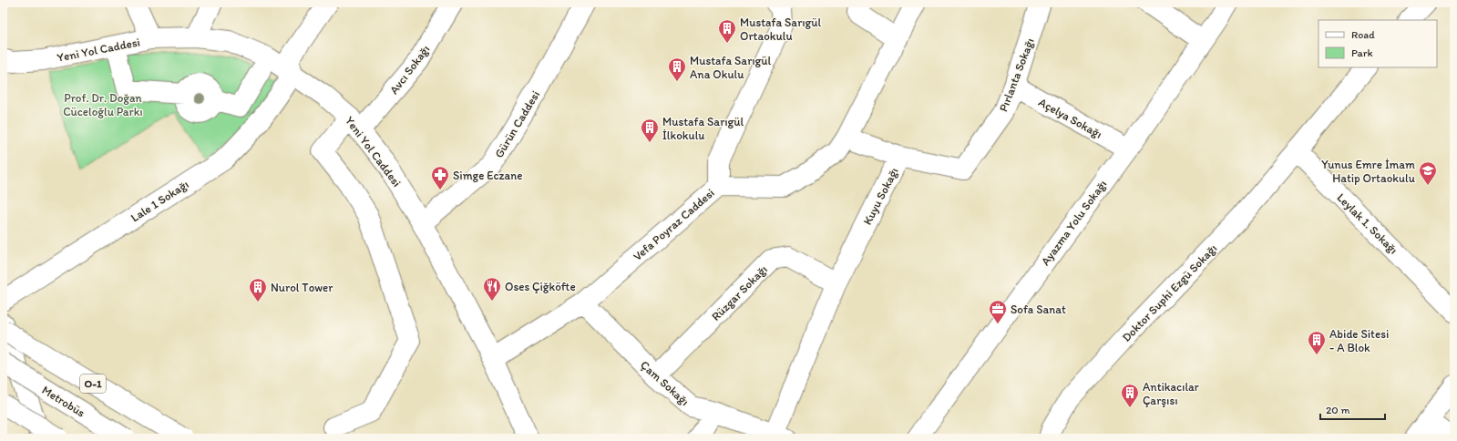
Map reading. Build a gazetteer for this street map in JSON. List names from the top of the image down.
{
  "streets": {
    "main road": [
      "Yeni Yol Caddesi",
      "Avcı Sokağı",
      "Pırlanta Sokağı",
      "Açelya Sokağı",
      "Gürün Caddesi",
      "Kuyu Sokağı",
      "Lale 1 Sokağı",
      "Ayazma Yolu Sokağı",
      "Leylak 1. Sokağı",
      "Vefa Poyraz Caddesi",
      "Rüzgar Sokağı",
      "Doktor Suphi Ezgü Sokağı",
      "Çam Sokağı",
      "O-1",
      "Metrobüs"
    ]
  },
  "crossings": [
    ["Yeni Yol Caddesi", "Avcı Sokağı"],
    ["Yeni Yol Caddesi", "Gürün Caddesi"],
    ["Yeni Yol Caddesi", "Lale 1 Sokağı"],
    ["Yeni Yol Caddesi", "Vefa Poyraz Caddesi"],
    ["Pırlanta Sokağı", "Açelya Sokağı"],
    ["Pırlanta Sokağı", "Kuyu Sokağı"],
    ["Pırlanta Sokağı", "Vefa Poyraz Caddesi"],
    ["Açelya Sokağı", "Ayazma Yolu Sokağı"],
    ["Kuyu Sokağı", "Rüzgar Sokağı"],
    ["Kuyu Sokağı", "Çam Sokağı"],
    ["Leylak 1. Sokağı", "Doktor Suphi Ezgü Sokağı"],
    ["Vefa Poyraz Caddesi", "Çam Sokağı"],
    ["Rüzgar Sokağı", "Çam Sokağı"]
  ],
  "parks": ["Prof. Dr. Doğan Cüceloğlu Parkı"],
  "places": {
    "building": [
      "Mustafa Sarıgül Ortaokulu",
      "Mustafa Sarıgül Ana Okulu",
      "Mustafa Sarıgül İlkokulu",
      "Nurol Tower",
      "Abide Sitesi - A Blok",
      "Antikacılar Çarşısı"
    ],
    "school or university": ["Yunus Emre İmam Hatip Ortaokulu"],
    "pharmacy": ["Simge Eczane"],
    "restaurant": ["Oses Çiğköfte"],
    "office": ["Sofa Sanat"]
  },
  "legend": ["Road", "Park"],
  "scale_bar": "20 m"
}
